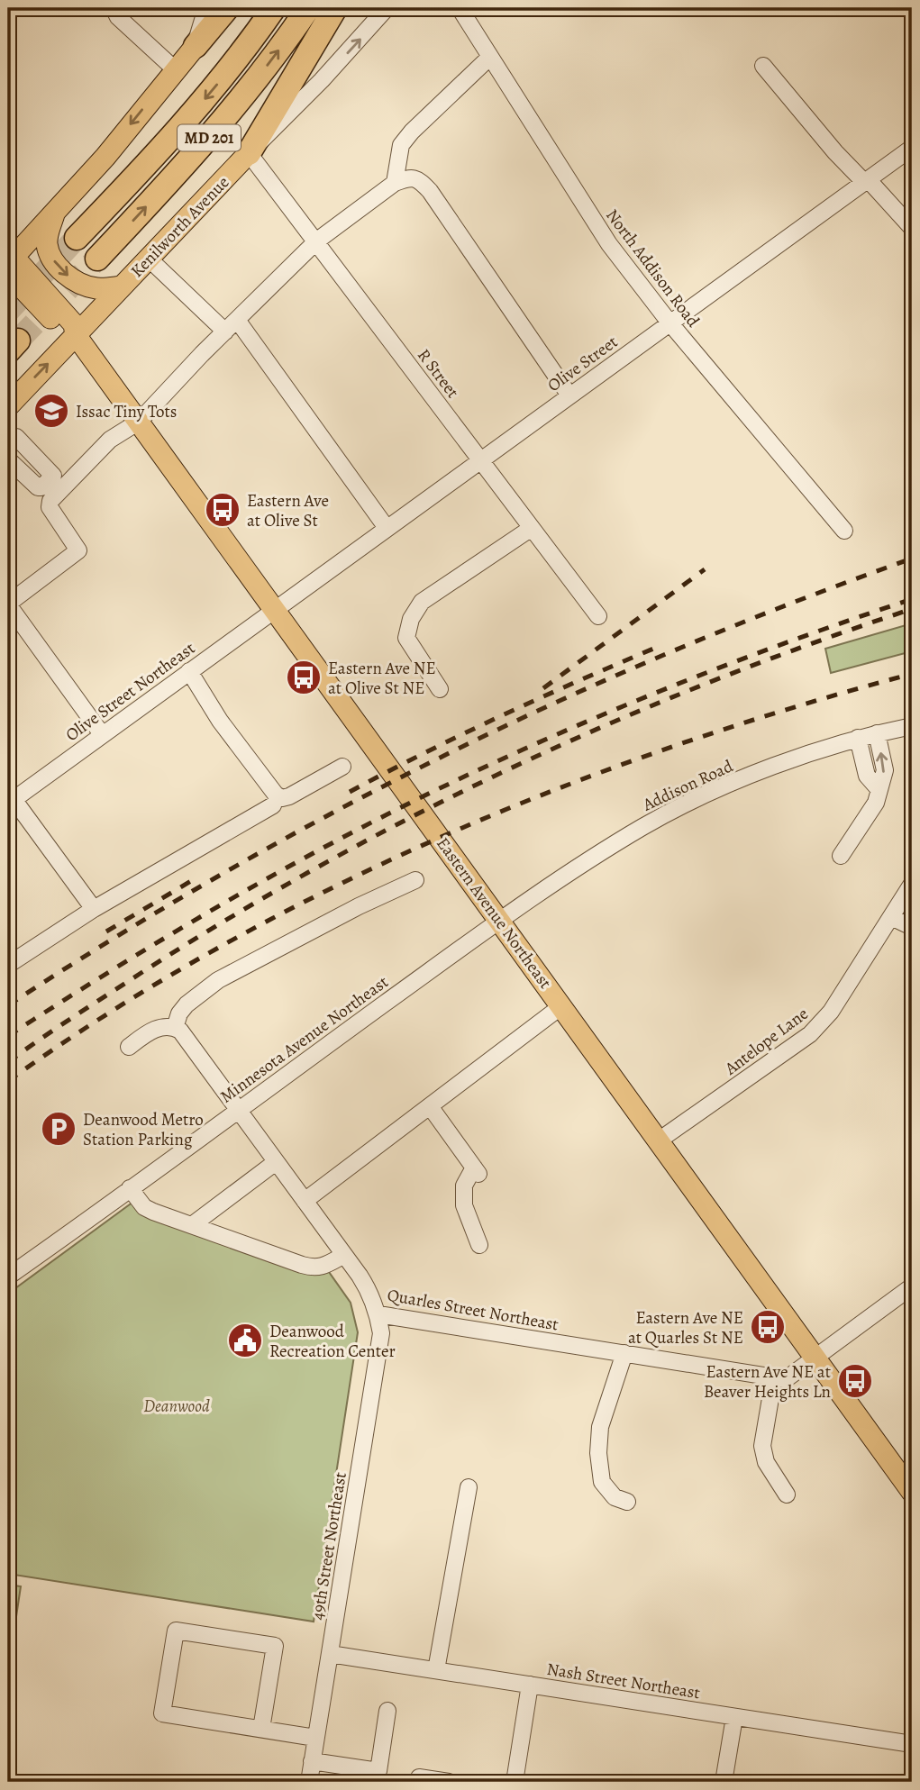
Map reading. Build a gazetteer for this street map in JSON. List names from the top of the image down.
{
  "streets": {
    "highway": ["MD 201"],
    "main road": ["Kenilworth Avenue", "Eastern Avenue Northeast"],
    "street": [
      "North Addison Road",
      "Olive Street",
      "R Street",
      "Olive Street Northeast",
      "Addison Road",
      "Minnesota Avenue Northeast",
      "Antelope Lane",
      "Quarles Street Northeast",
      "49th Street Northeast",
      "Nash Street Northeast"
    ]
  },
  "crossings": [
    ["Kenilworth Avenue", "R Street"],
    ["Kenilworth Avenue", "Eastern Avenue Northeast"],
    ["North Addison Road", "Olive Street"],
    ["Olive Street", "R Street"],
    ["Olive Street", "Olive Street Northeast"],
    ["Olive Street", "Eastern Avenue Northeast"],
    ["Olive Street Northeast", "Eastern Avenue Northeast"],
    ["Addison Road", "Eastern Avenue Northeast"],
    ["Addison Road", "Minnesota Avenue Northeast"],
    ["Eastern Avenue Northeast", "Minnesota Avenue Northeast"],
    ["Eastern Avenue Northeast", "Antelope Lane"],
    ["Eastern Avenue Northeast", "Quarles Street Northeast"],
    ["Minnesota Avenue Northeast", "Quarles Street Northeast"],
    ["Quarles Street Northeast", "49th Street Northeast"],
    ["49th Street Northeast", "Nash Street Northeast"]
  ],
  "parks": ["Deanwood"],
  "places": {
    "school or university": ["Issac Tiny Tots"],
    "bus stop": [
      "Eastern Ave at Olive St",
      "Eastern Ave NE at Olive St NE",
      "Eastern Ave NE at Quarles St NE",
      "Eastern Ave NE at Beaver Heights Ln"
    ],
    "parking": ["Deanwood Metro Station Parking"],
    "public building": ["Deanwood Recreation Center"]
  }
}
